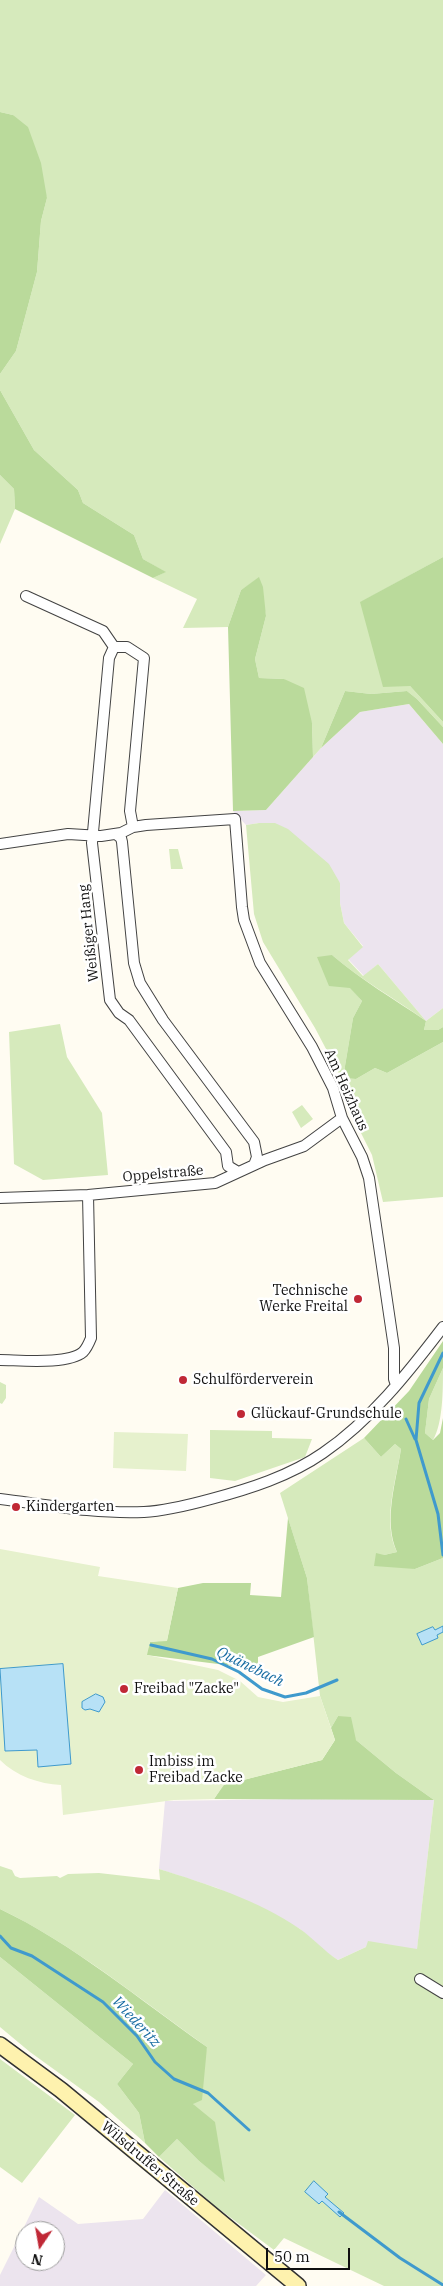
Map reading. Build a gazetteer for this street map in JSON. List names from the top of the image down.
{
  "streets": {
    "main road": ["Wilsdruffer Straße"],
    "street": ["Weißiger Hang", "Am Heizhaus", "Oppelstraße"]
  },
  "crossings": [
    ["Weißiger Hang", "Oppelstraße"],
    ["Am Heizhaus", "Oppelstraße"]
  ],
  "water": ["Quänebach", "Wiederitz"],
  "places": [
    "Technische Werke Freital",
    "Schulförderverein",
    "Glückauf-Grundschule",
    "Kindergarten",
    "Freibad \"Zacke\"",
    "Imbiss im Freibad Zacke"
  ],
  "scale_bar": "50 m",
  "north": "bottom"
}
